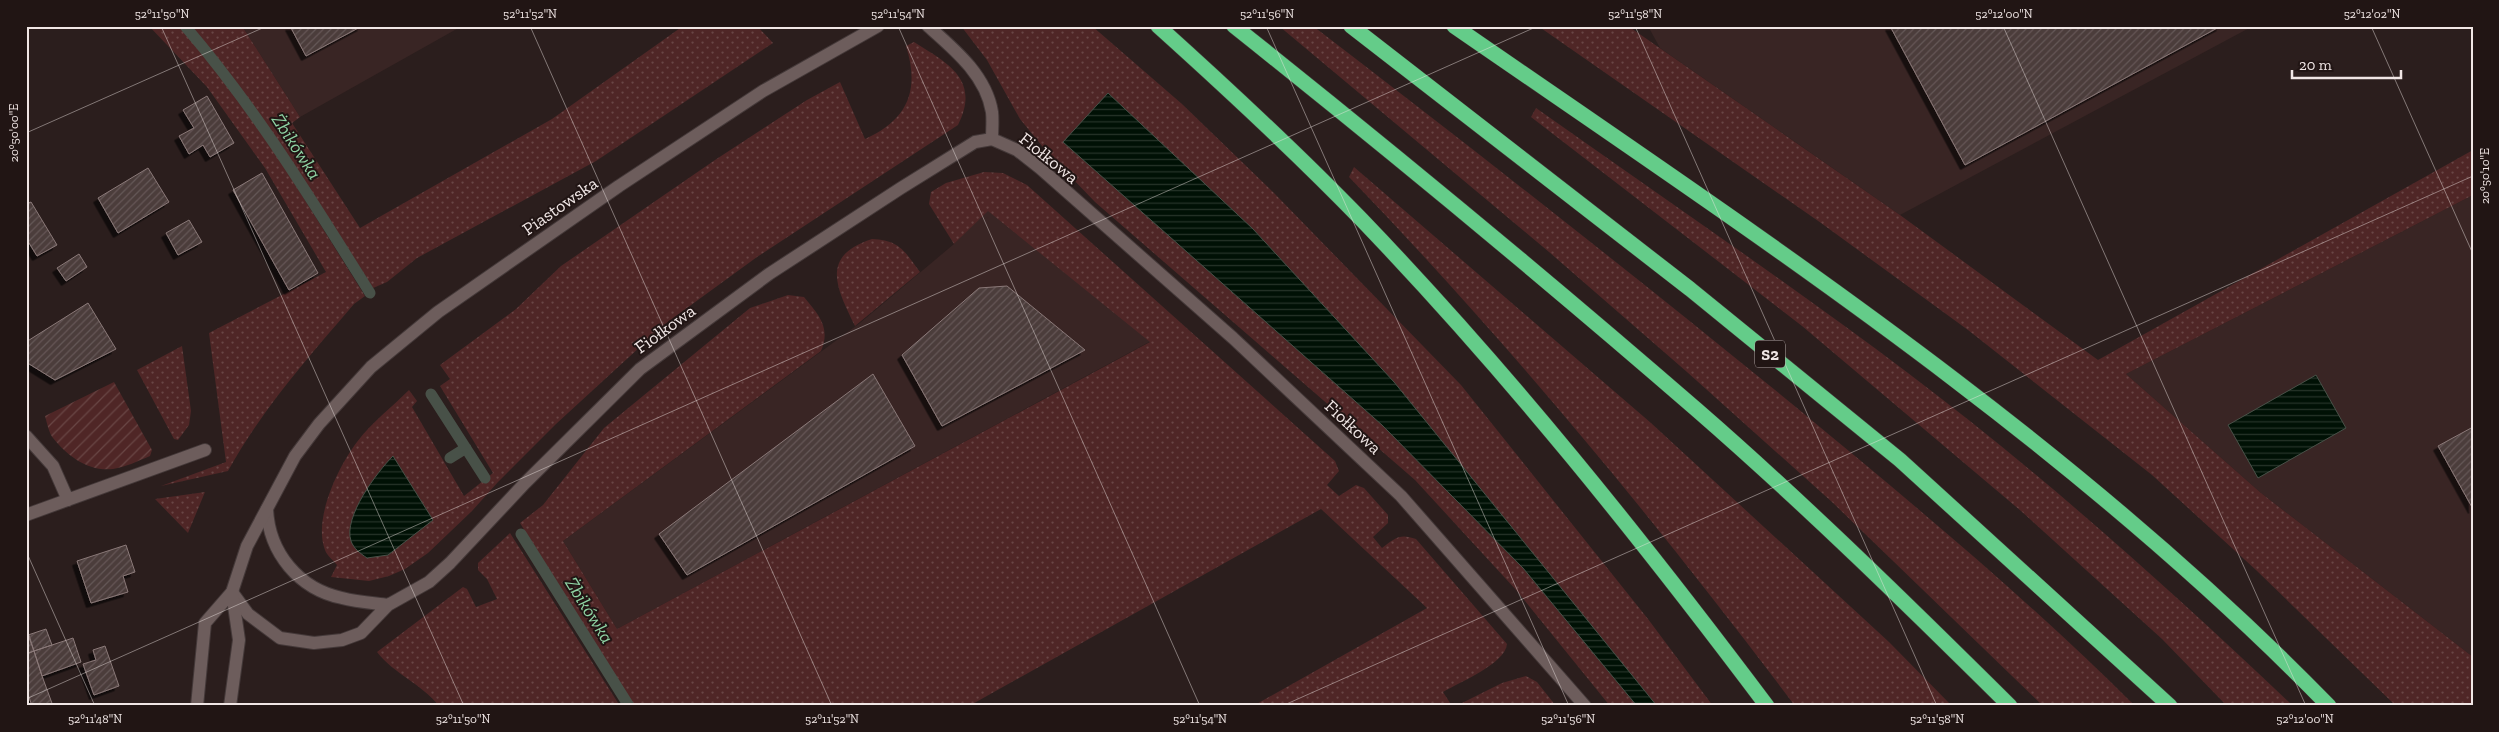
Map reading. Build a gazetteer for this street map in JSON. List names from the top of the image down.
{
  "streets": {
    "highway": ["S2"],
    "street": ["Fiołkowa", "Piastowska"]
  },
  "crossings": [
    ["Fiołkowa", "Piastowska"]
  ],
  "water": ["Żbikówka"],
  "scale_bar": "20 m",
  "coordinates": [
    "52°11'50\"N",
    "52°11'52\"N",
    "52°11'54\"N",
    "52°11'56\"N",
    "52°11'58\"N",
    "52°12'00\"N",
    "52°12'02\"N",
    "20°50'00\"E",
    "20°50'10\"E",
    "52°11'48\"N"
  ]
}
